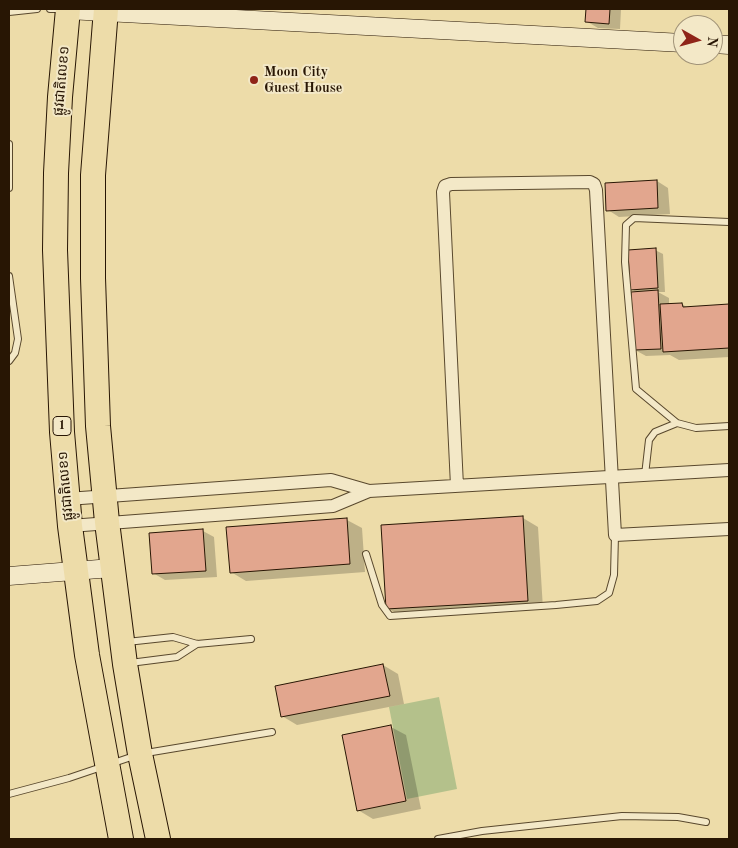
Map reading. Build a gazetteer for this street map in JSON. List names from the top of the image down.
{
  "streets": {
    "highway": ["ផ្លូវជាតិលេខ១", "1"]
  },
  "places": ["Moon City Guest House"],
  "north": "right"
}
